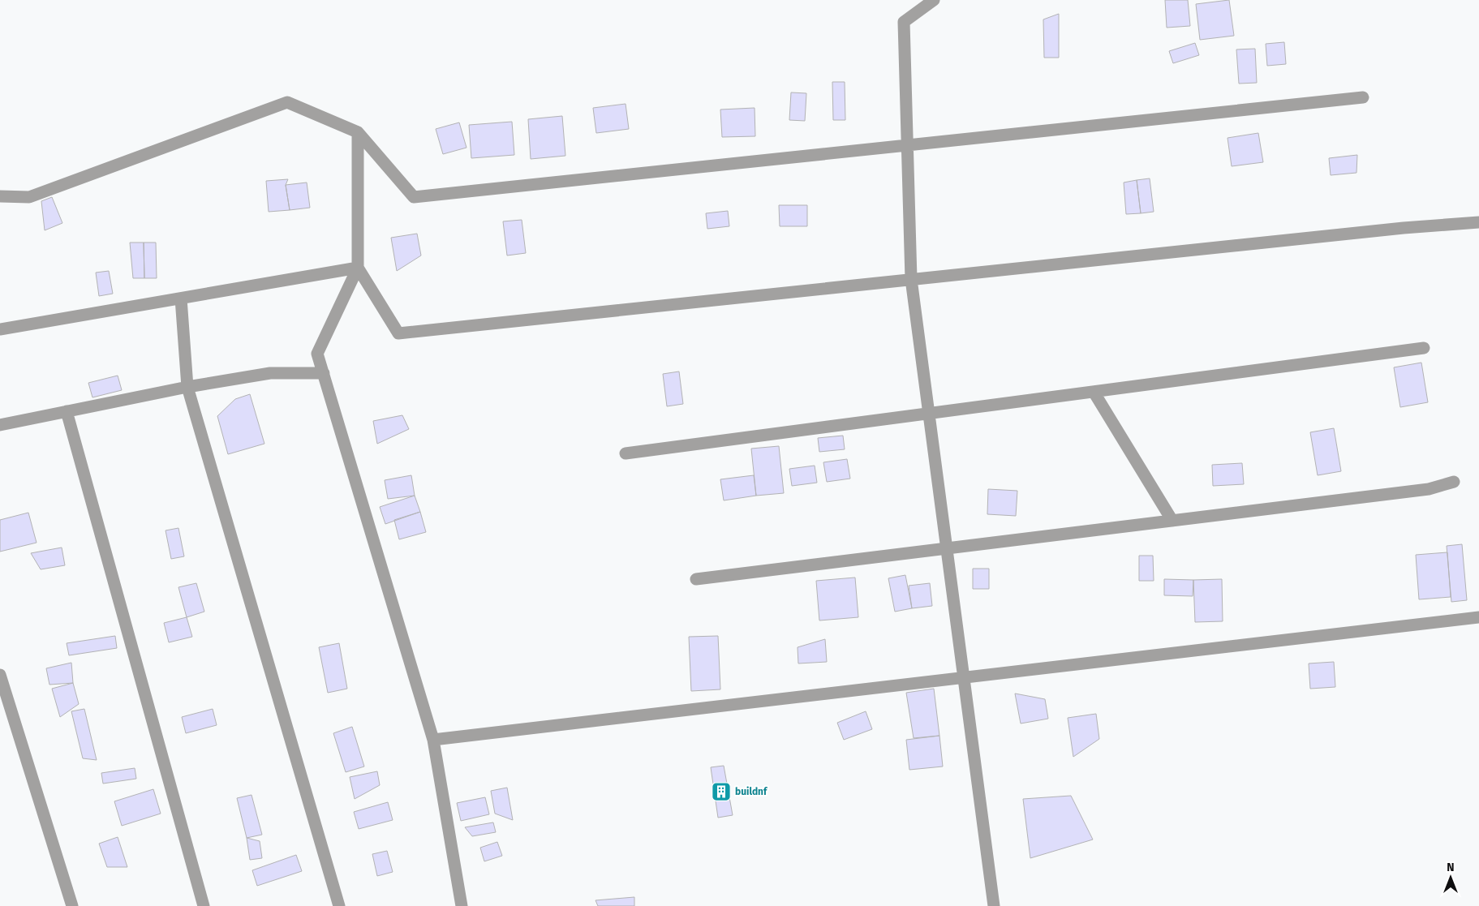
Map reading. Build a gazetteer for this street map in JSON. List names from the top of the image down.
{
  "places": {
    "building": ["buildnf"]
  },
  "north": "top"
}
